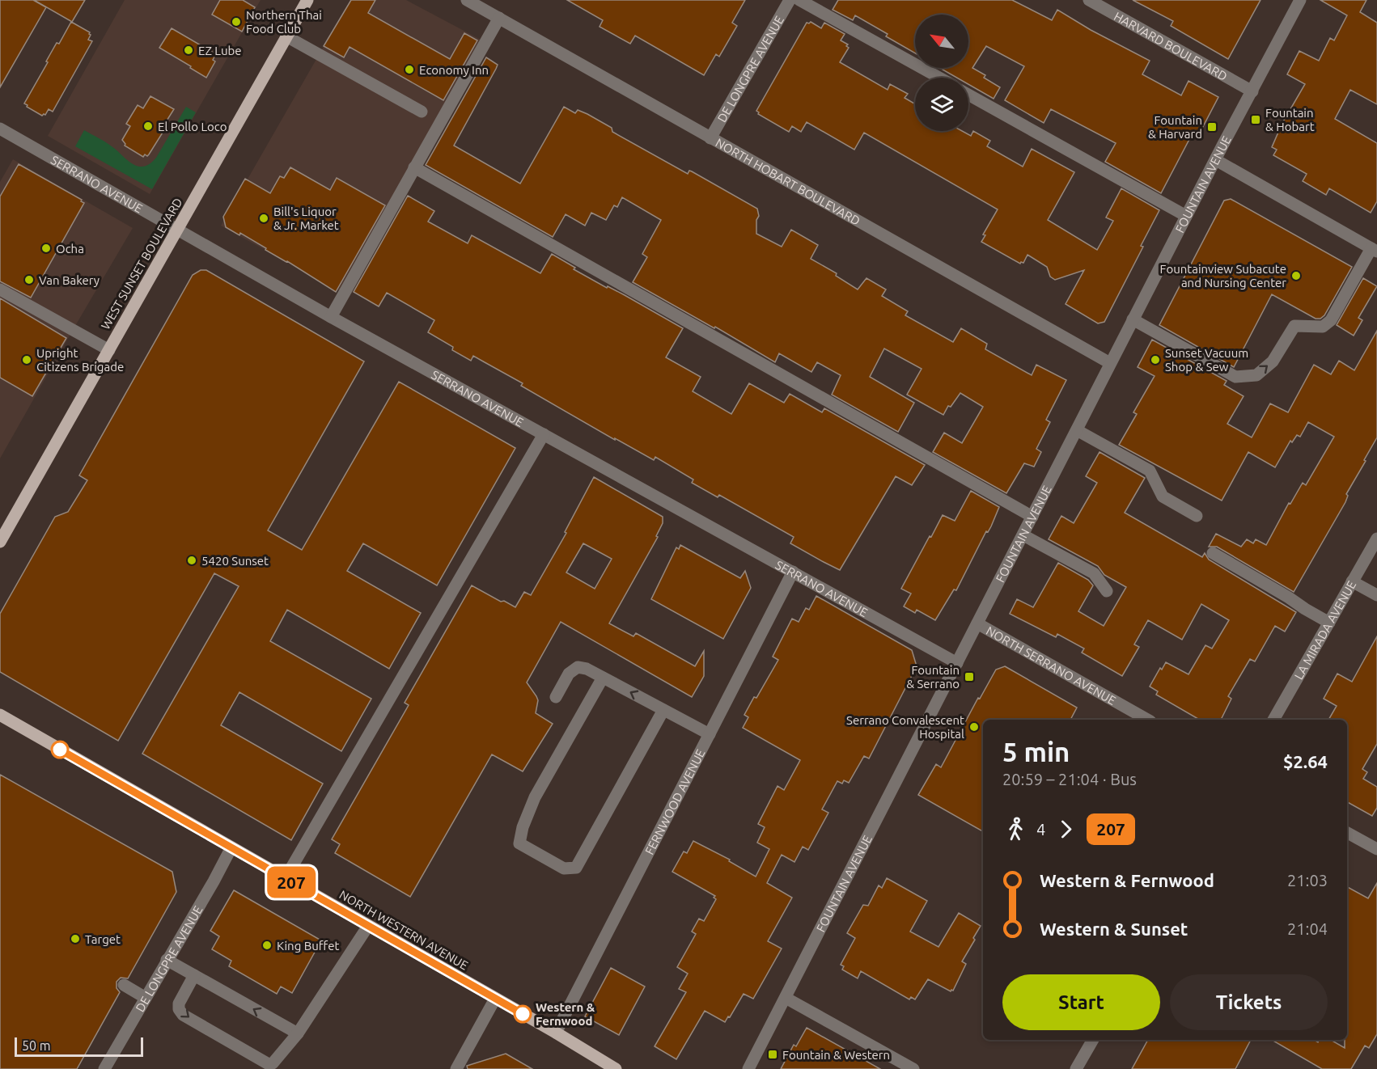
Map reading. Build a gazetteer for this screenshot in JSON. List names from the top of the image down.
{
  "streets": {
    "main road": ["WEST SUNSET BOULEVARD", "NORTH WESTERN AVENUE"],
    "street": [
      "HARVARD BOULEVARD",
      "DE LONGPRE AVENUE",
      "NORTH HOBART BOULEVARD",
      "SERRANO AVENUE",
      "FOUNTAIN AVENUE",
      "LA MIRADA AVENUE",
      "NORTH SERRANO AVENUE",
      "FERNWOOD AVENUE"
    ]
  },
  "crossings": [
    ["HARVARD BOULEVARD", "FOUNTAIN AVENUE"],
    ["DE LONGPRE AVENUE", "NORTH HOBART BOULEVARD"],
    ["DE LONGPRE AVENUE", "NORTH WESTERN AVENUE"],
    ["NORTH HOBART BOULEVARD", "FOUNTAIN AVENUE"],
    ["SERRANO AVENUE", "FOUNTAIN AVENUE"],
    ["SERRANO AVENUE", "WEST SUNSET BOULEVARD"],
    ["SERRANO AVENUE", "FERNWOOD AVENUE"],
    ["FOUNTAIN AVENUE", "NORTH SERRANO AVENUE"],
    ["FERNWOOD AVENUE", "NORTH WESTERN AVENUE"]
  ],
  "places": {
    "other": [
      "Northern Thai Food Club",
      "EZ Lube",
      "Economy Inn",
      "El Pollo Loco",
      "Bill's Liquor & Jr. Market",
      "Ocha",
      "Fountainview Subacute and Nursing Center",
      "Van Bakery",
      "Upright Citizens Brigade",
      "Sunset Vacuum Shop & Sew",
      "5420 Sunset",
      "Serrano Convalescent Hospital",
      "Target",
      "King Buffet",
      "Western & Fernwood"
    ],
    "transit": [
      "Fountain & Hobart",
      "Fountain & Harvard",
      "Fountain & Serrano",
      "Fountain & Western"
    ]
  },
  "lines": ["bus line 207"],
  "scale_bar": "50 m",
  "north": "top left",
  "page": {
    "on_map": "207",
    "heading": ["5 min", "20:59 – 21:04 · Bus", "$2.64"],
    "legs": ["4", "207"],
    "list": [
      {
        "name": "Western & Fernwood",
        "value": "21:03"
      },
      {
        "name": "Western & Sunset",
        "value": "21:04"
      }
    ],
    "buttons": ["Start", "Tickets"],
    "scale": "50 m"
  }
}
